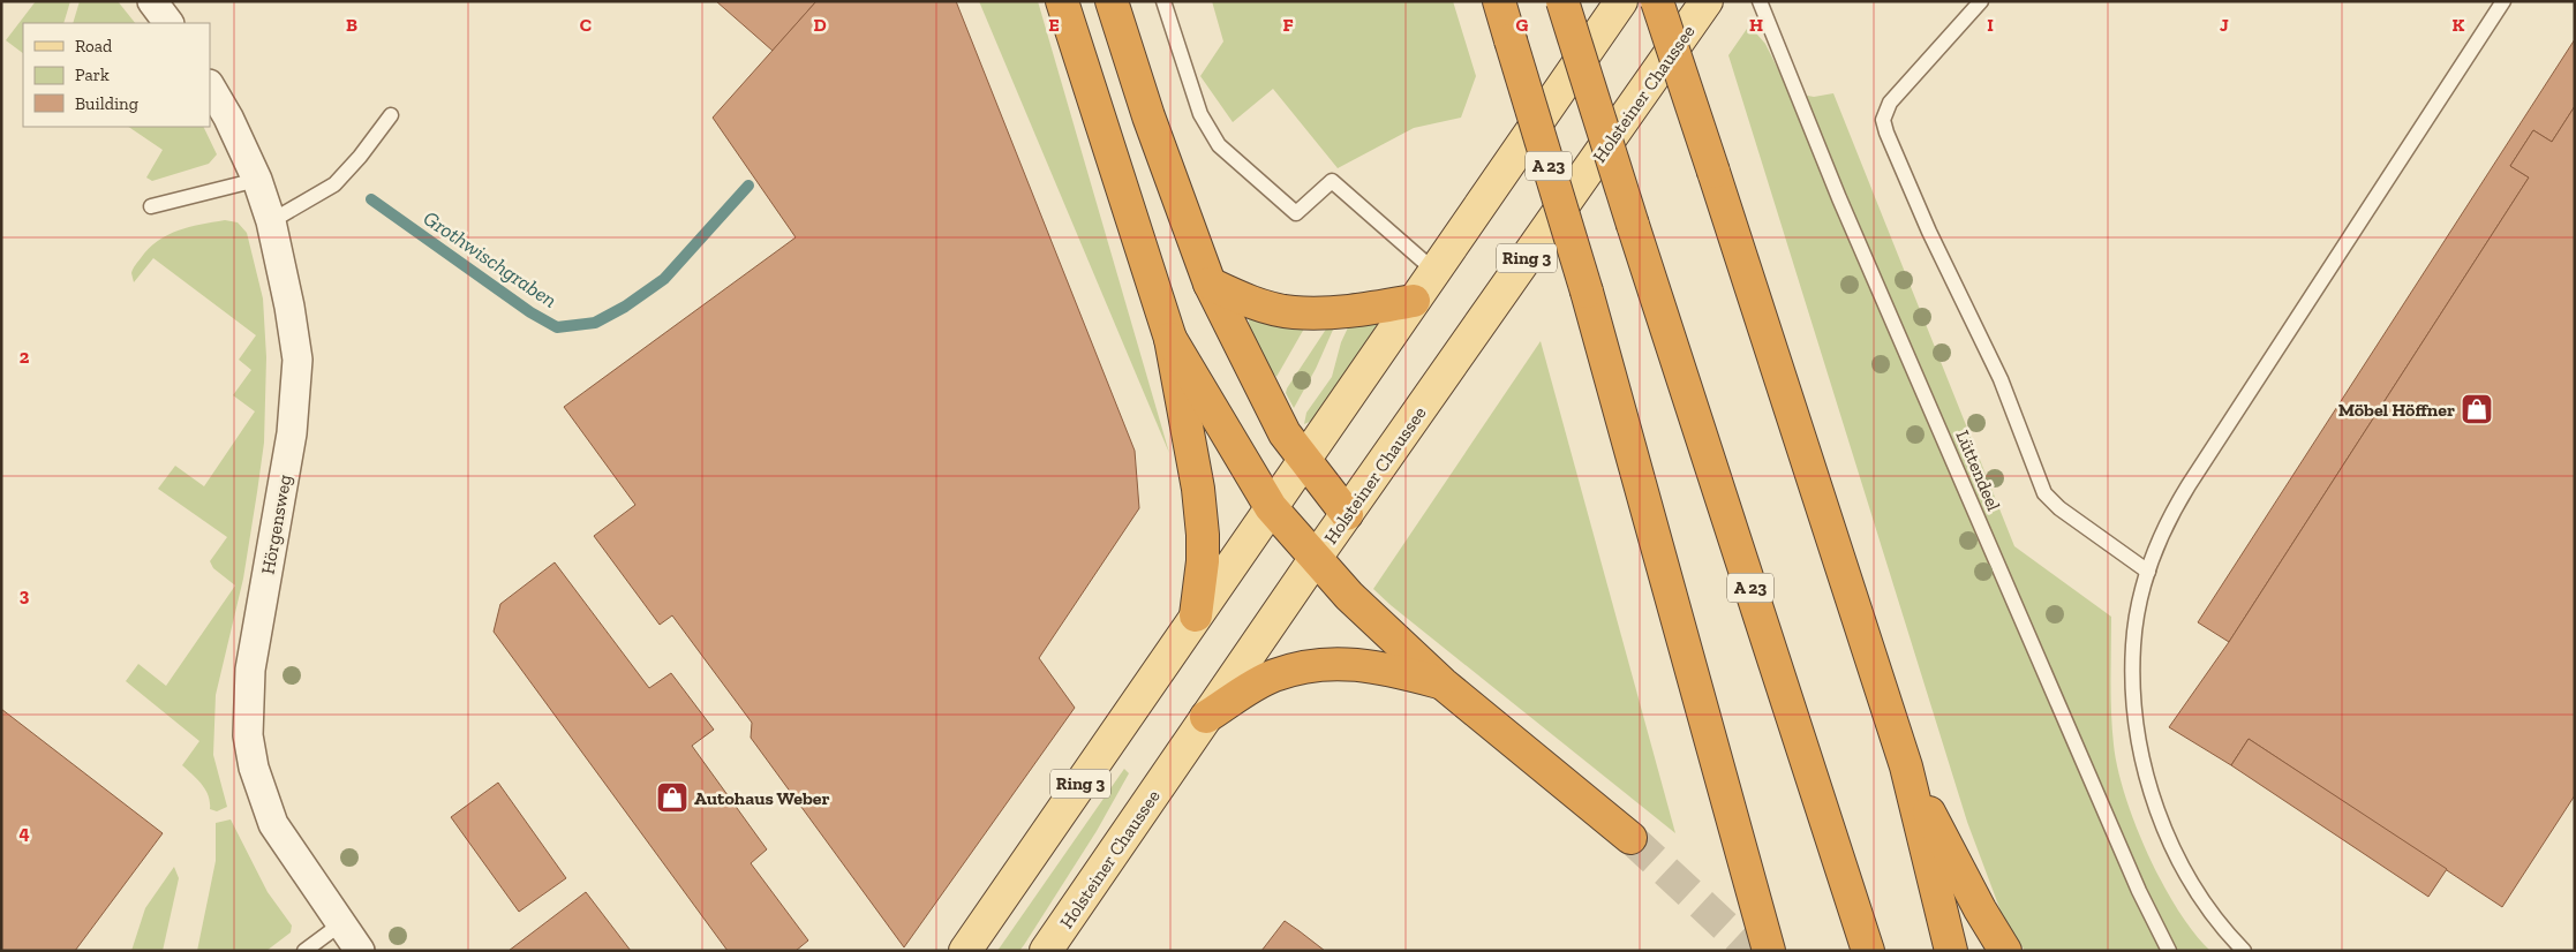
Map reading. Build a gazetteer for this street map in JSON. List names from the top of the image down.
{
  "streets": {
    "highway": ["A 23"],
    "main road": ["Holsteiner Chaussee", "Ring 3"],
    "street": ["Hörgensweg"],
    "lane": ["Lüttendeel"]
  },
  "water": ["Grothwischgraben"],
  "places": {
    "shop": ["Möbel Höffner", "Autohaus Weber"]
  },
  "legend": ["Road", "Park", "Building"],
  "grid": {
    "columns": [
      "B",
      "C",
      "D",
      "E",
      "F",
      "G",
      "H",
      "I",
      "J",
      "K"
    ],
    "rows": ["2", "3", "4"]
  }
}
